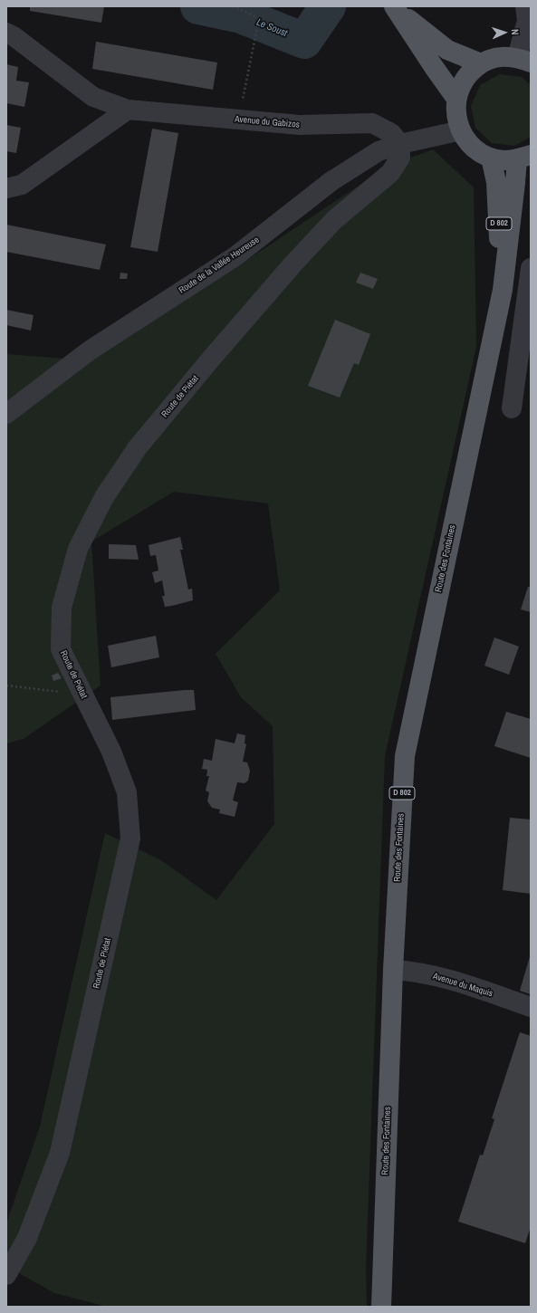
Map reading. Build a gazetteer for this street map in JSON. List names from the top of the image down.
{
  "streets": {
    "main road": ["D 802", "Route des Fontaines"],
    "street": [
      "Avenue du Gabizos",
      "Route de la Vallée Heureuse",
      "Route de Piétat",
      "Avenue du Maquis"
    ]
  },
  "crossings": [
    ["Avenue du Gabizos", "Route de la Vallée Heureuse"],
    ["Avenue du Gabizos", "Route de Piétat"],
    ["Route de la Vallée Heureuse", "Route de Piétat"],
    ["Route des Fontaines", "Avenue du Maquis"]
  ],
  "water": ["Le Soust"],
  "north": "right"
}
